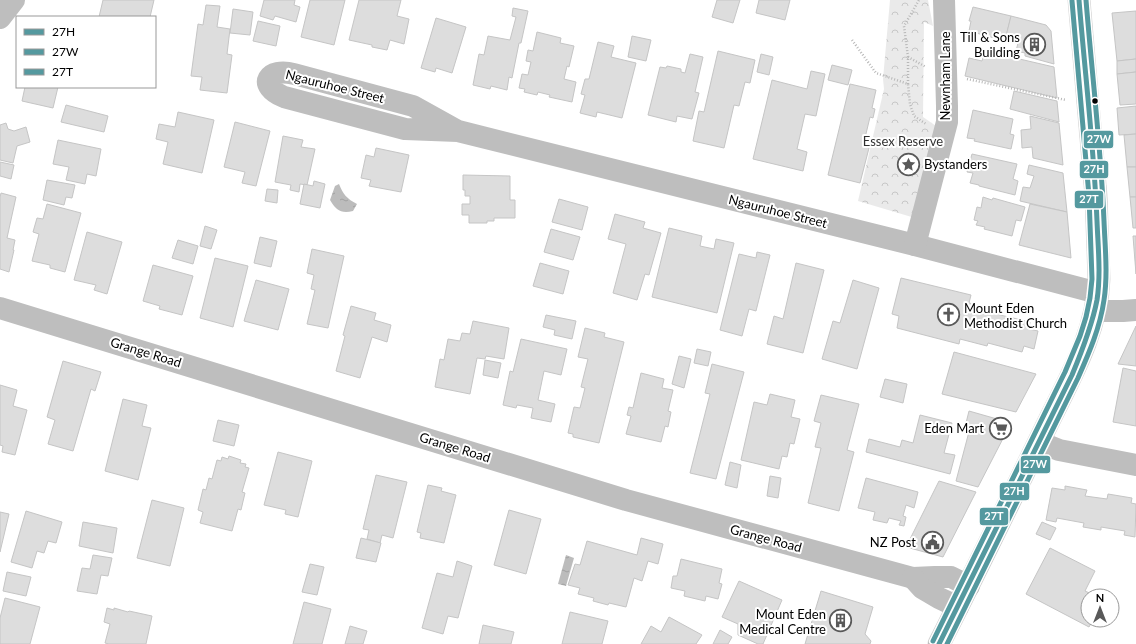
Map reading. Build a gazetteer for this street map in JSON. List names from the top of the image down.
{
  "streets": {
    "street": ["Newnham Lane", "Ngauruhoe Street", "Grange Road"]
  },
  "crossings": [
    ["Newnham Lane", "Ngauruhoe Street"]
  ],
  "parks": ["Essex Reserve"],
  "places": {
    "building": ["Till & Sons Building", "Mount Eden Medical Centre"],
    "place": ["Bystanders"],
    "church": ["Mount Eden Methodist Church"],
    "supermarket": ["Eden Mart"],
    "public building": ["NZ Post"]
  },
  "lines": ["transit line 27H", "transit line 27W", "transit line 27T"],
  "legend": ["27H", "27W", "27T"],
  "north": "top"
}
